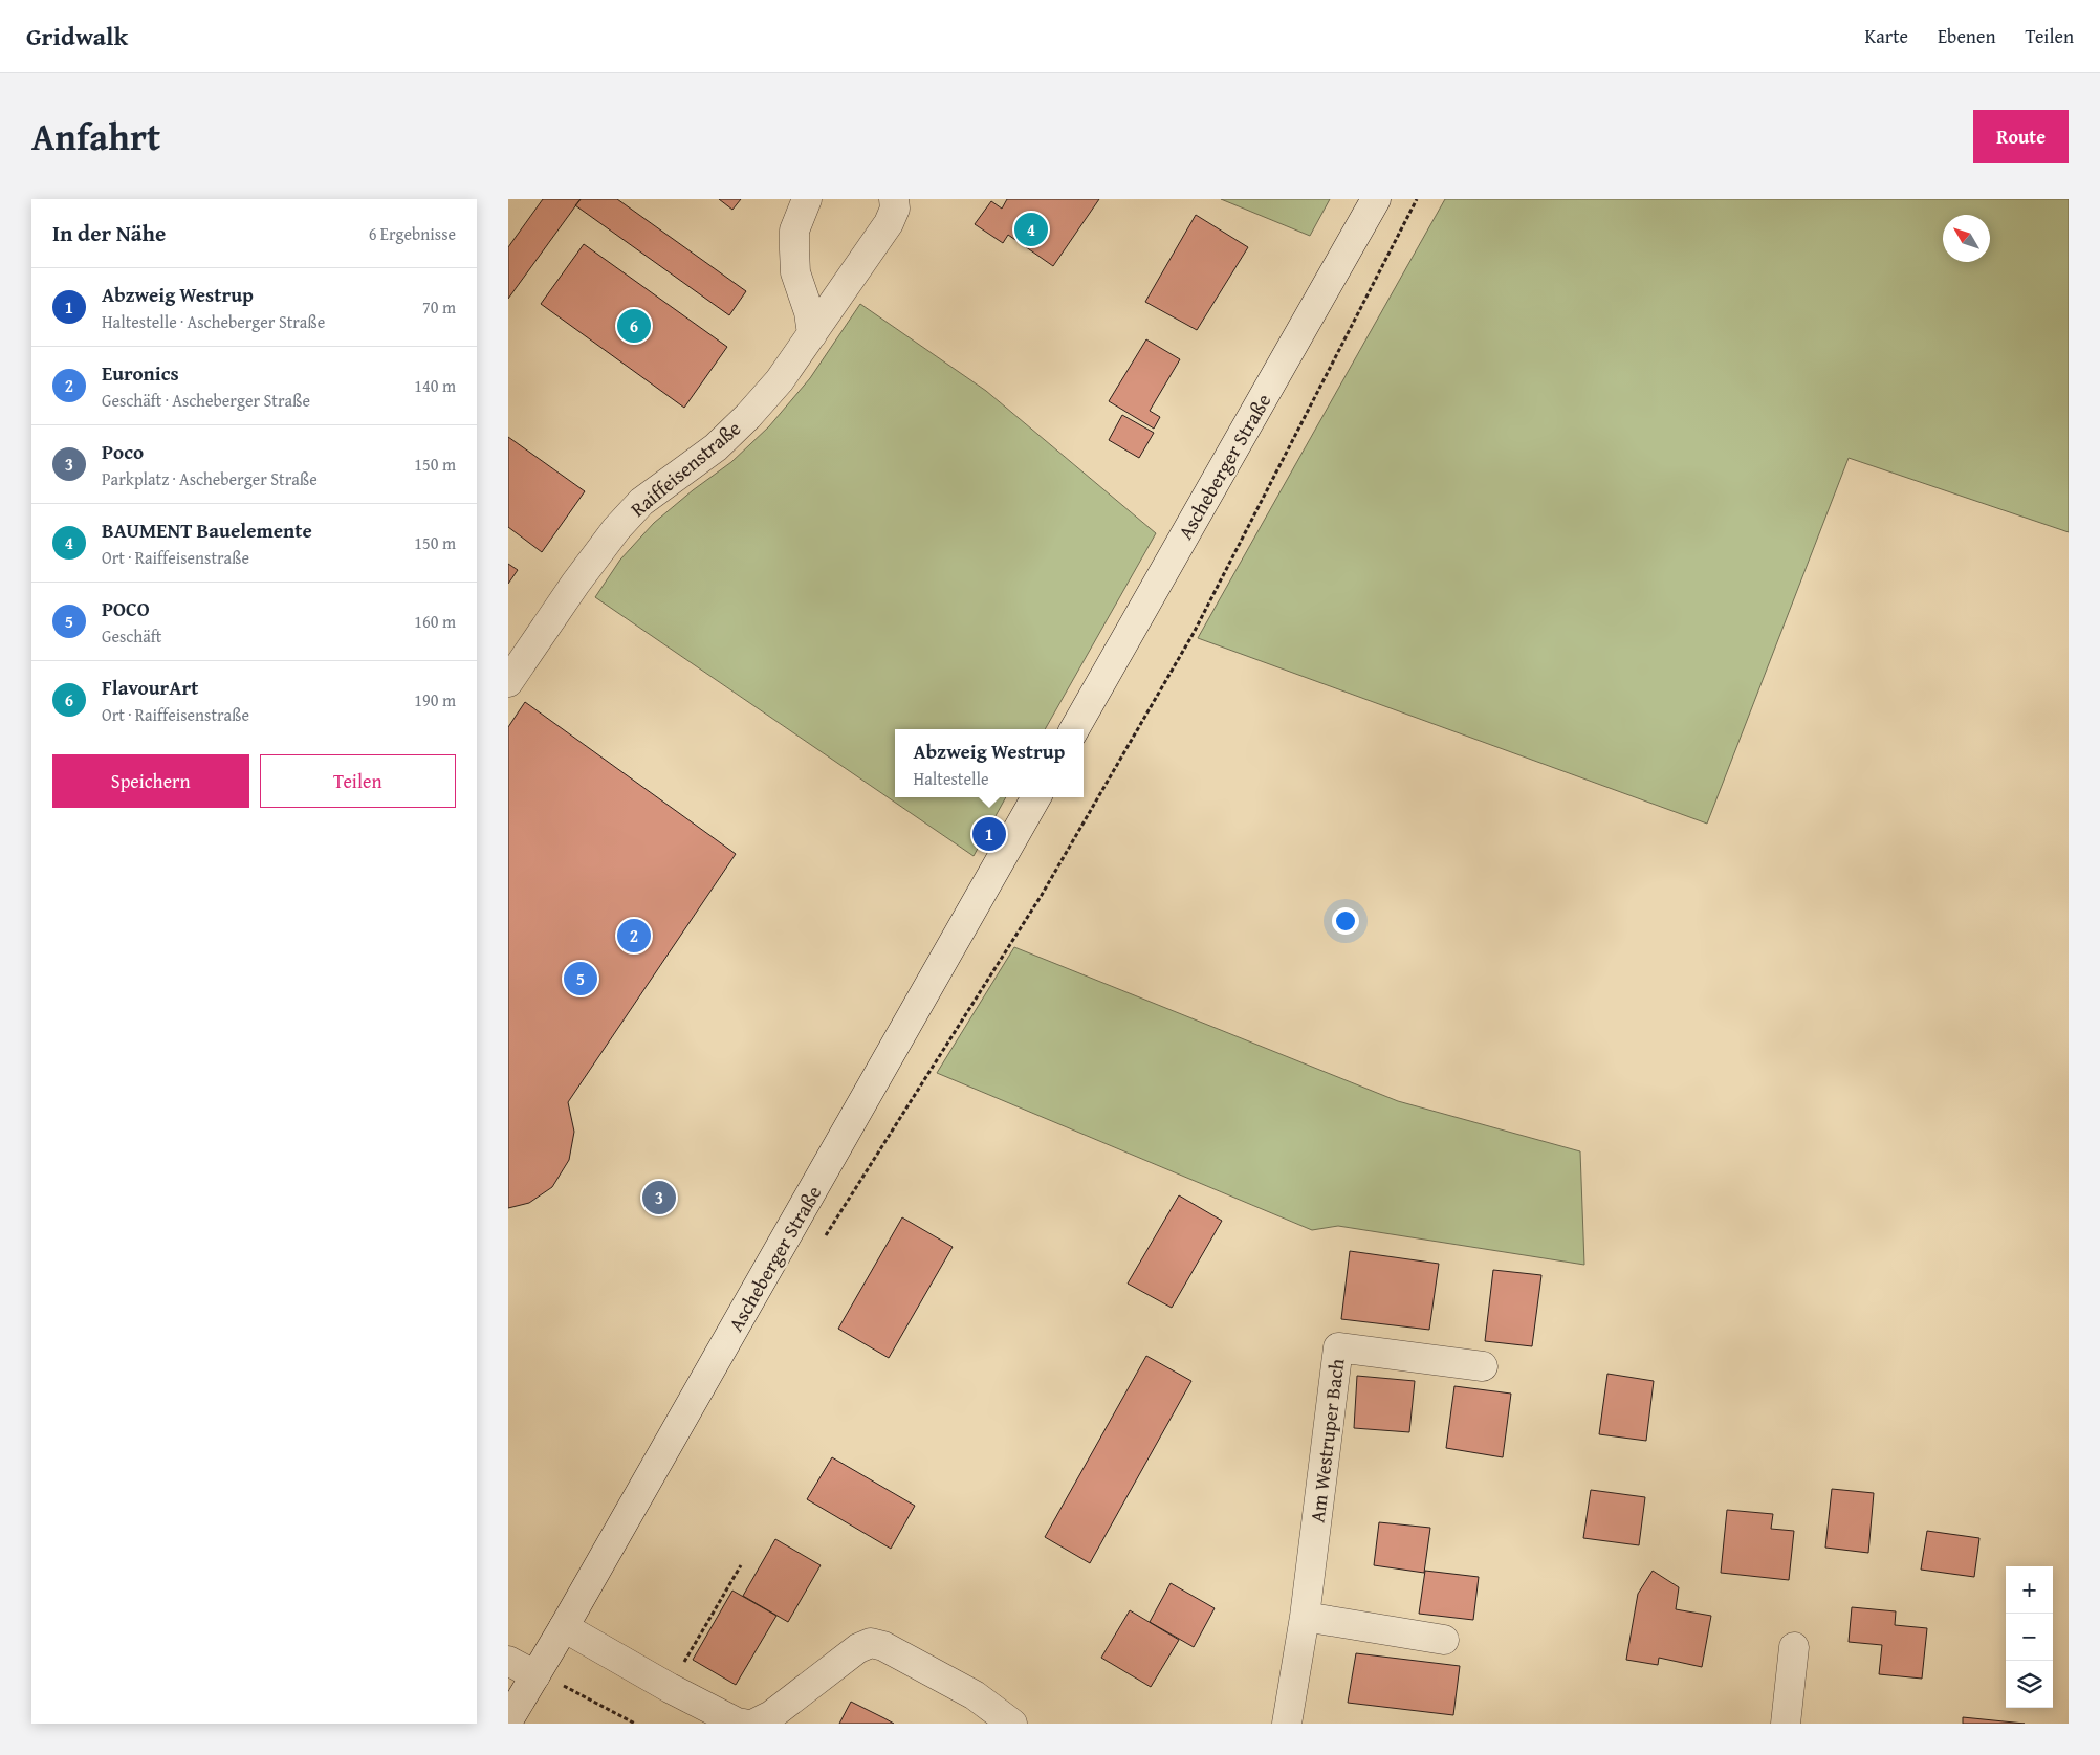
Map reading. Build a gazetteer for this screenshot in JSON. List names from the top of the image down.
{
  "streets": {
    "street": ["Ascheberger Straße", "Raiffeisenstraße", "Am Westruper Bach"]
  },
  "north": "top left",
  "page": {
    "header": "Gridwalk",
    "nav": ["Karte", "Ebenen", "Teilen"],
    "title": "Anfahrt",
    "buttons": [
      "Route",
      ["Speichern", "Teilen"]
    ],
    "heading": ["In der Nähe", "6 Ergebnisse"],
    "pins": [
      "4",
      "6",
      "1",
      "2",
      "5",
      "3"
    ],
    "list": [
      {
        "mark": "1",
        "name": "Abzweig Westrup",
        "note": "Haltestelle · Ascheberger Straße",
        "value": "70 m"
      },
      {
        "mark": "2",
        "name": "Euronics",
        "note": "Geschäft · Ascheberger Straße",
        "value": "140 m"
      },
      {
        "mark": "3",
        "name": "Poco",
        "note": "Parkplatz · Ascheberger Straße",
        "value": "150 m"
      },
      {
        "mark": "4",
        "name": "BAUMENT Bauelemente",
        "note": "Ort · Raiffeisenstraße",
        "value": "150 m"
      },
      {
        "mark": "5",
        "name": "POCO",
        "note": "Geschäft",
        "value": "160 m"
      },
      {
        "mark": "6",
        "name": "FlavourArt",
        "note": "Ort · Raiffeisenstraße",
        "value": "190 m"
      }
    ],
    "popup": ["Abzweig Westrup", "Haltestelle"],
    "map_buttons": ["+", "−"]
  }
}
